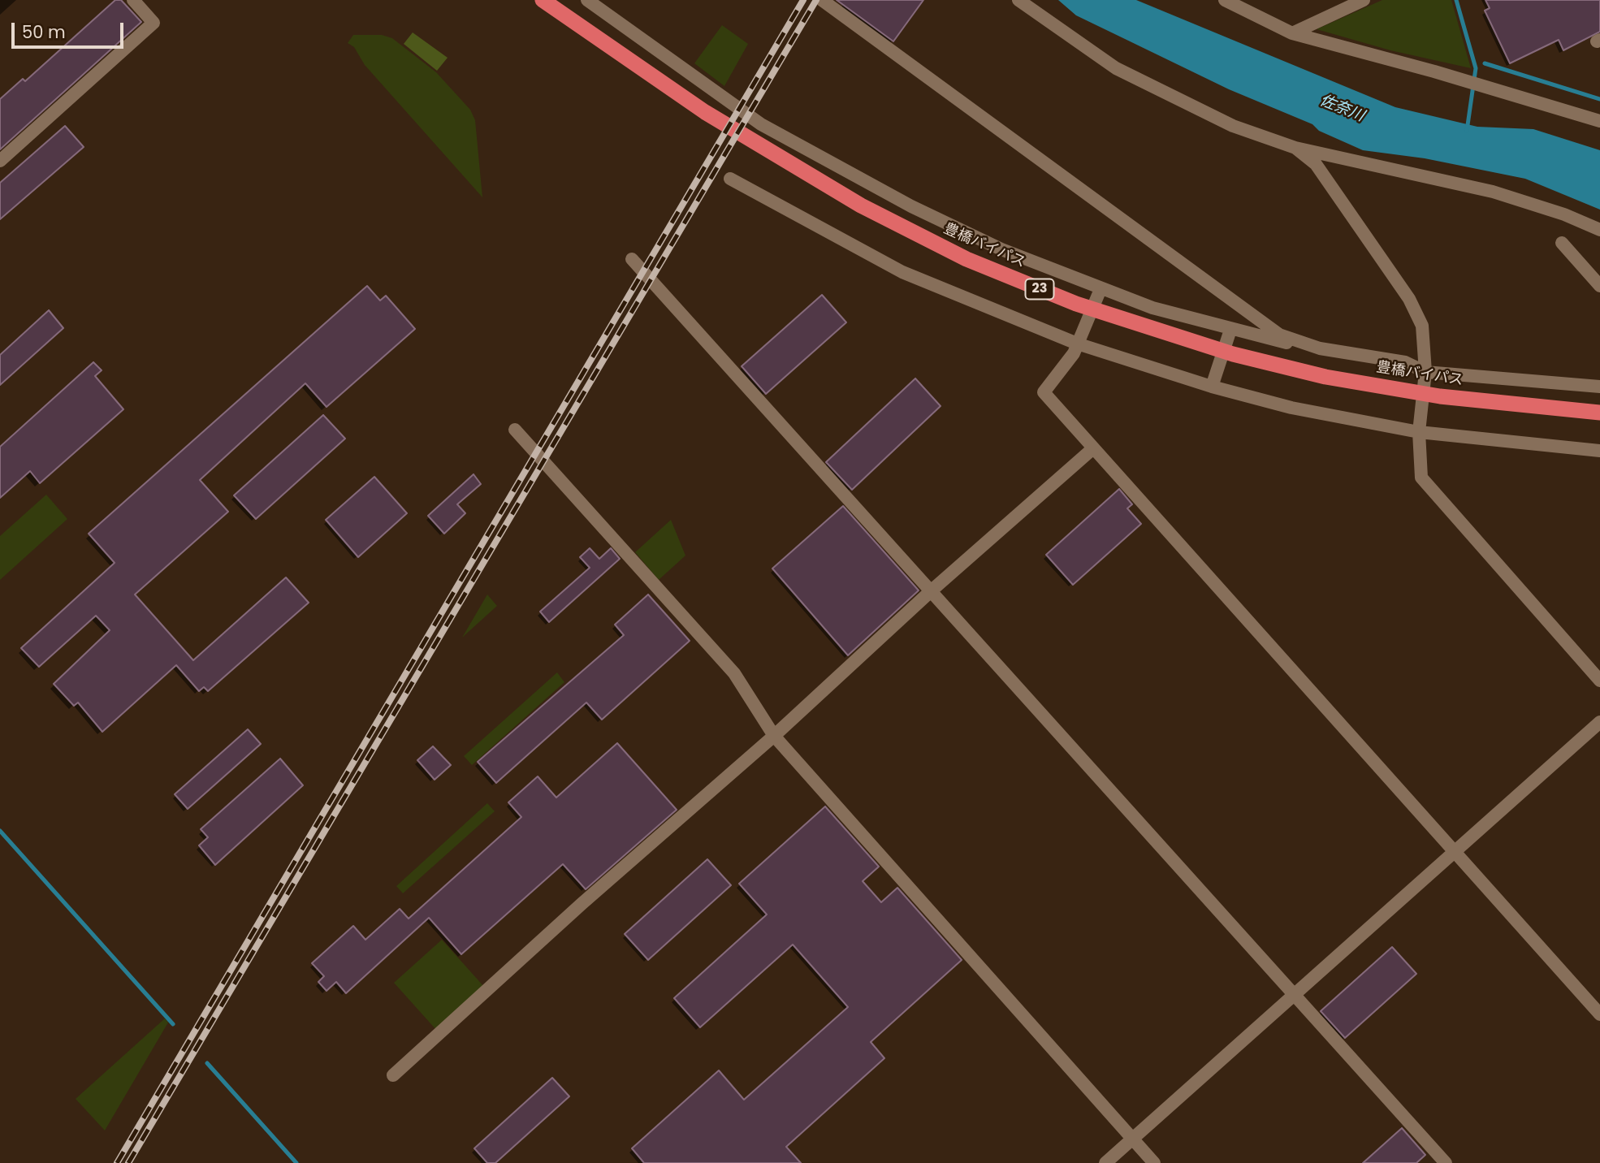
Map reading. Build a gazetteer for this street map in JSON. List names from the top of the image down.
{
  "streets": {
    "highway": ["豊橋バイパス", "23"]
  },
  "water": ["佐奈川"],
  "scale_bar": "50 m"
}
